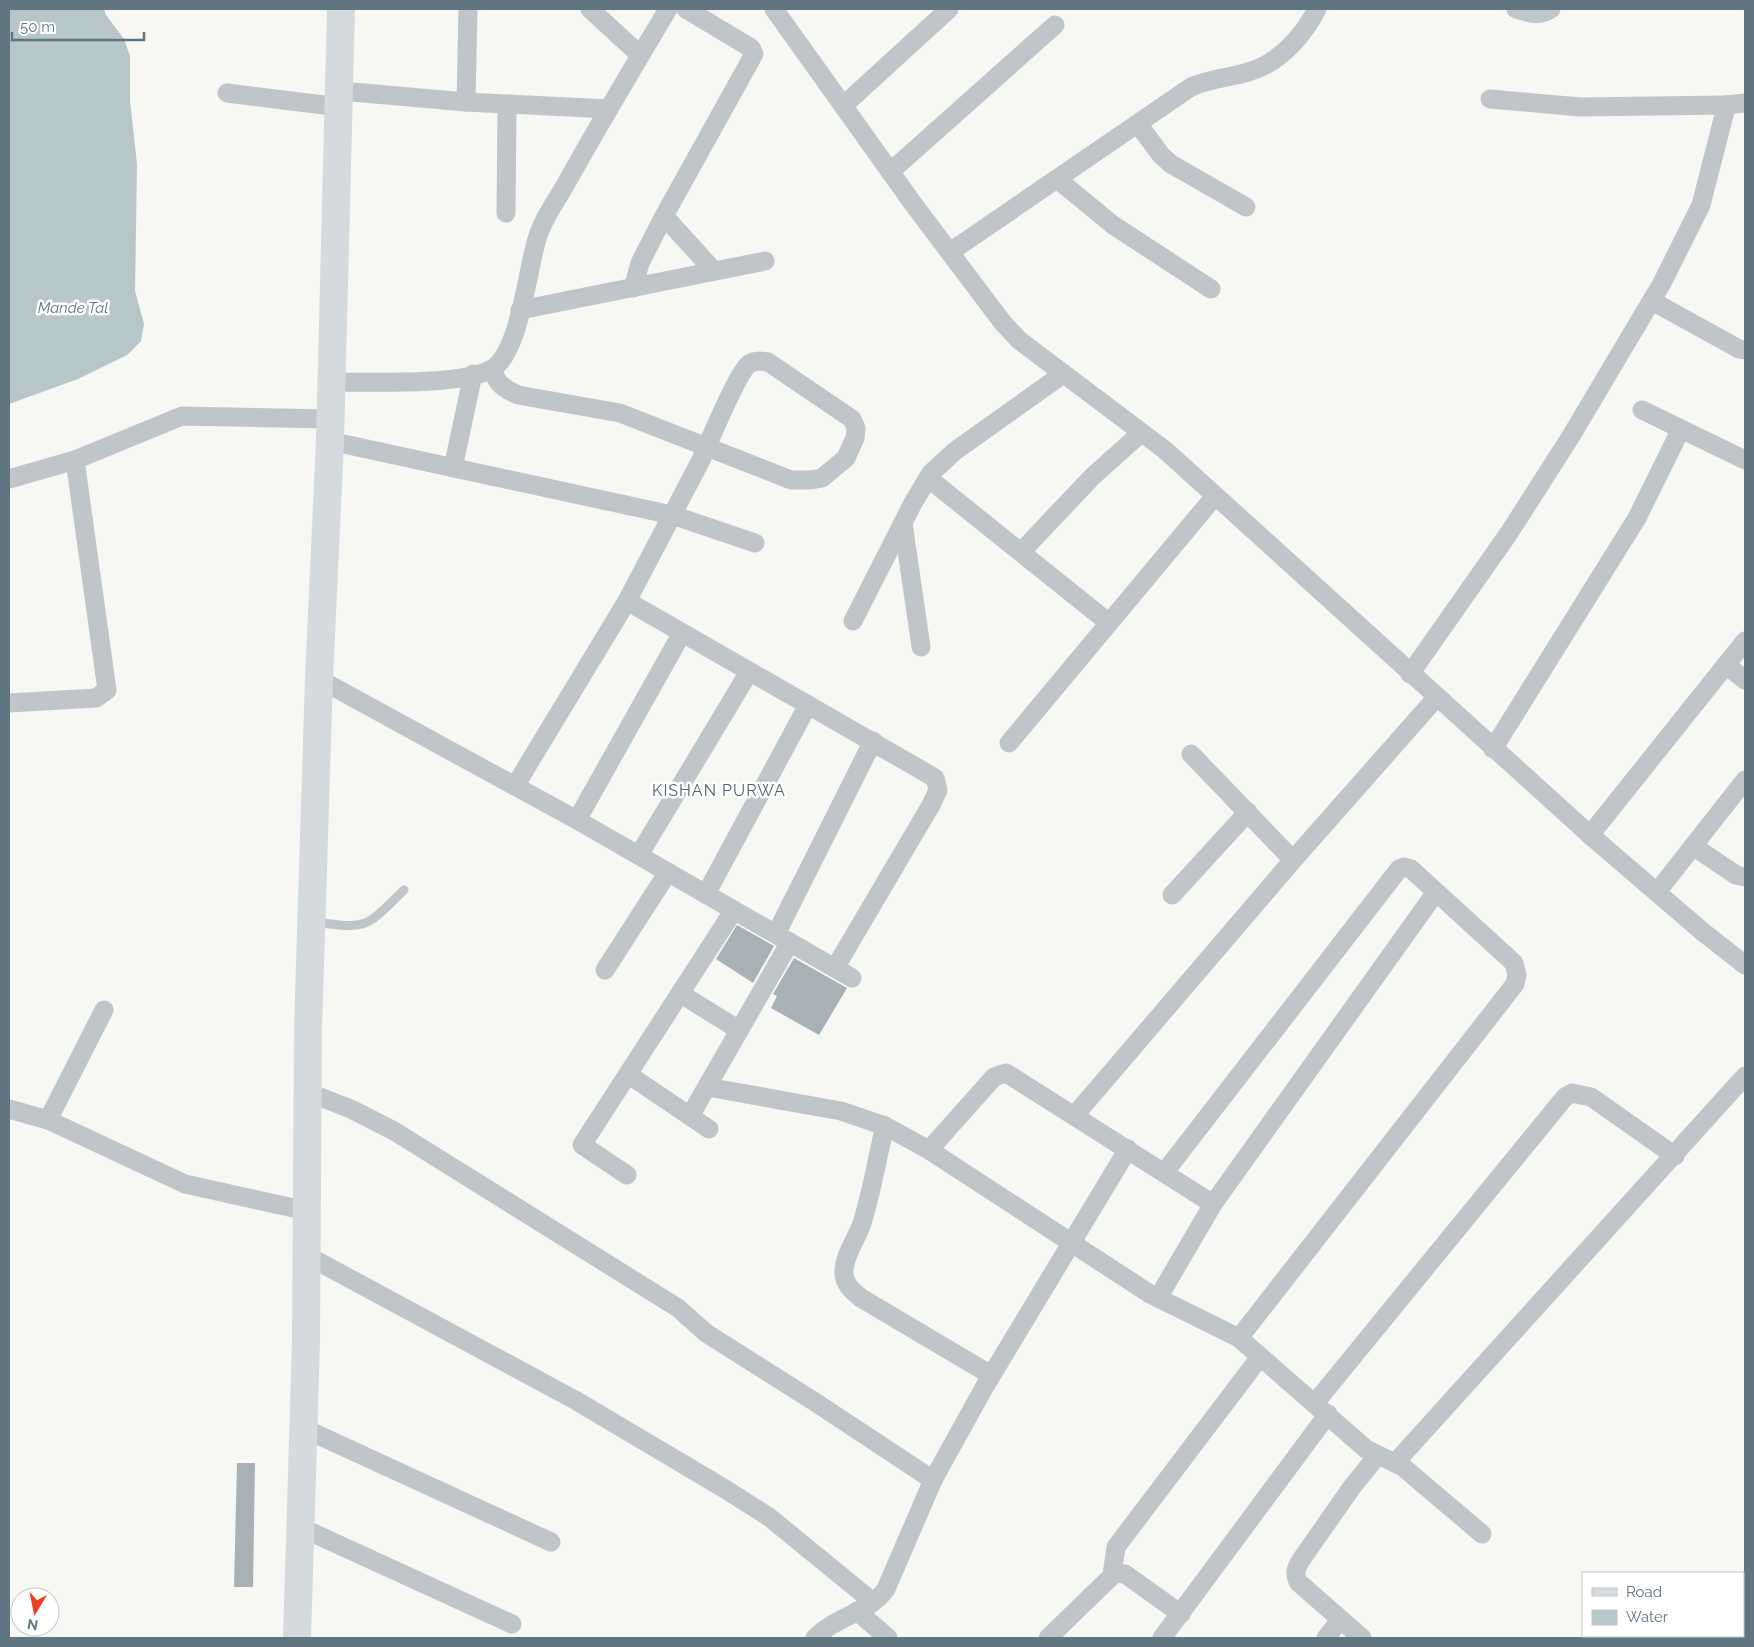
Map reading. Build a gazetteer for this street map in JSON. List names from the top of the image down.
{
  "districts": ["KISHAN PURWA"],
  "water": ["Mande Tal"],
  "legend": ["Road", "Water"],
  "scale_bar": "50 m",
  "north": "bottom"
}
